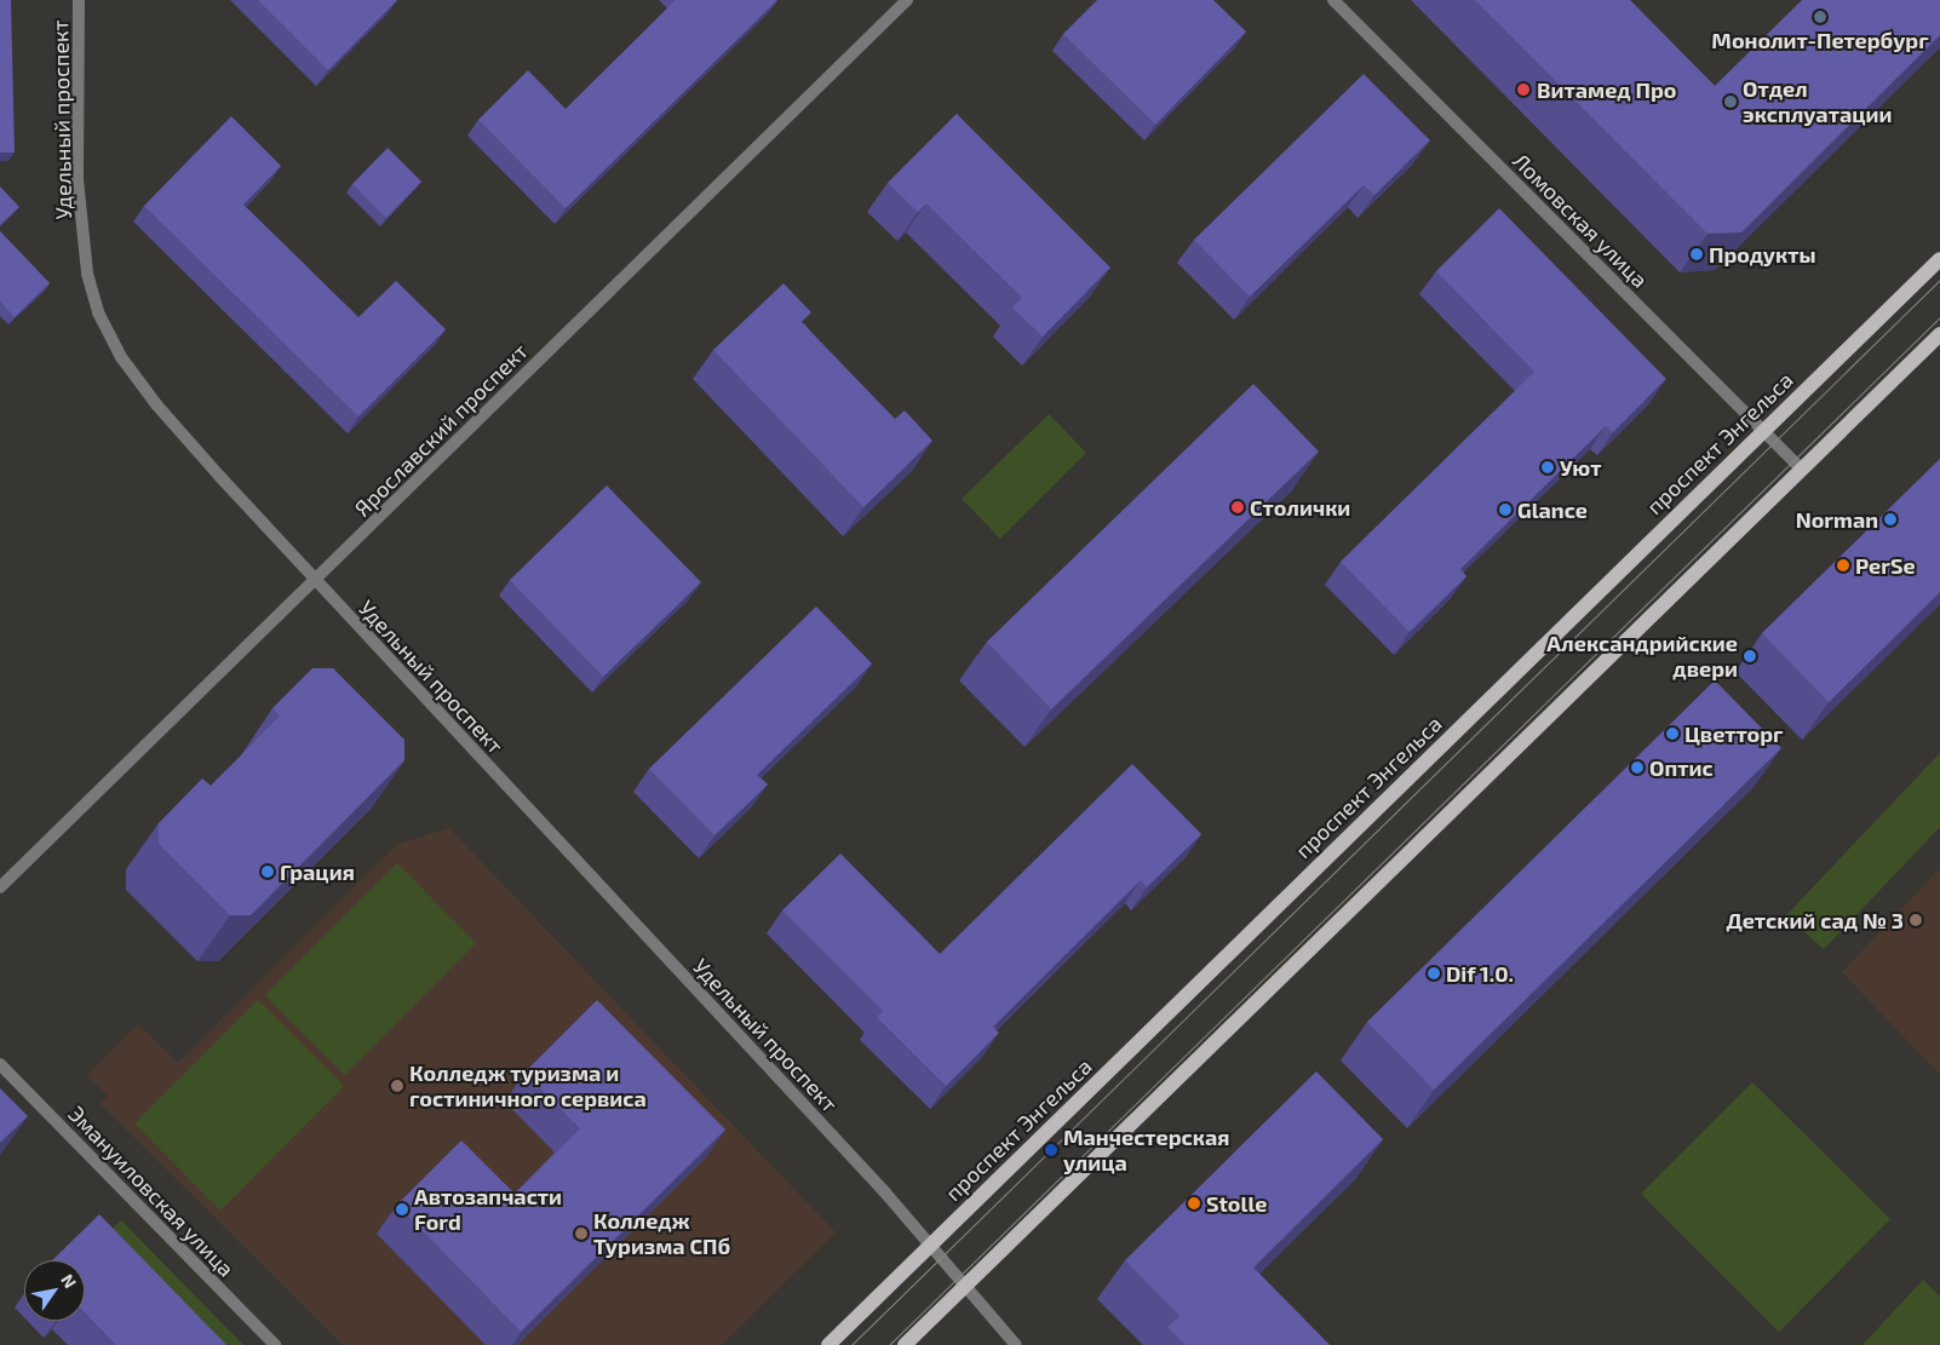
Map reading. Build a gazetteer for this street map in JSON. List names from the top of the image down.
{
  "streets": {
    "main road": ["проспект Энгельса"],
    "street": [
      "Удельный проспект",
      "Ломовская улица",
      "Ярославский проспект",
      "Эмануиловская улица"
    ]
  },
  "crossings": [
    ["Удельный проспект", "Ярославский проспект"],
    ["Удельный проспект", "проспект Энгельса"],
    ["Ломовская улица", "проспект Энгельса"]
  ],
  "places": [
    "Монолит-Петербург",
    "Витамед Про",
    "Отдел эксплуатации",
    "Продукты",
    "Уют",
    "Столички",
    "Glance",
    "Norman",
    "PerSe",
    "Александрийские двери",
    "Цветторг",
    "Оптис",
    "Грация",
    "Детский сад № 3",
    "Dif 1.0.",
    "Колледж туризма и гостиничного сервиса",
    "Манчестерская улица",
    "Stolle",
    "Автозапчасти Ford",
    "Колледж Туризма СПб"
  ],
  "north": "top right"
}
